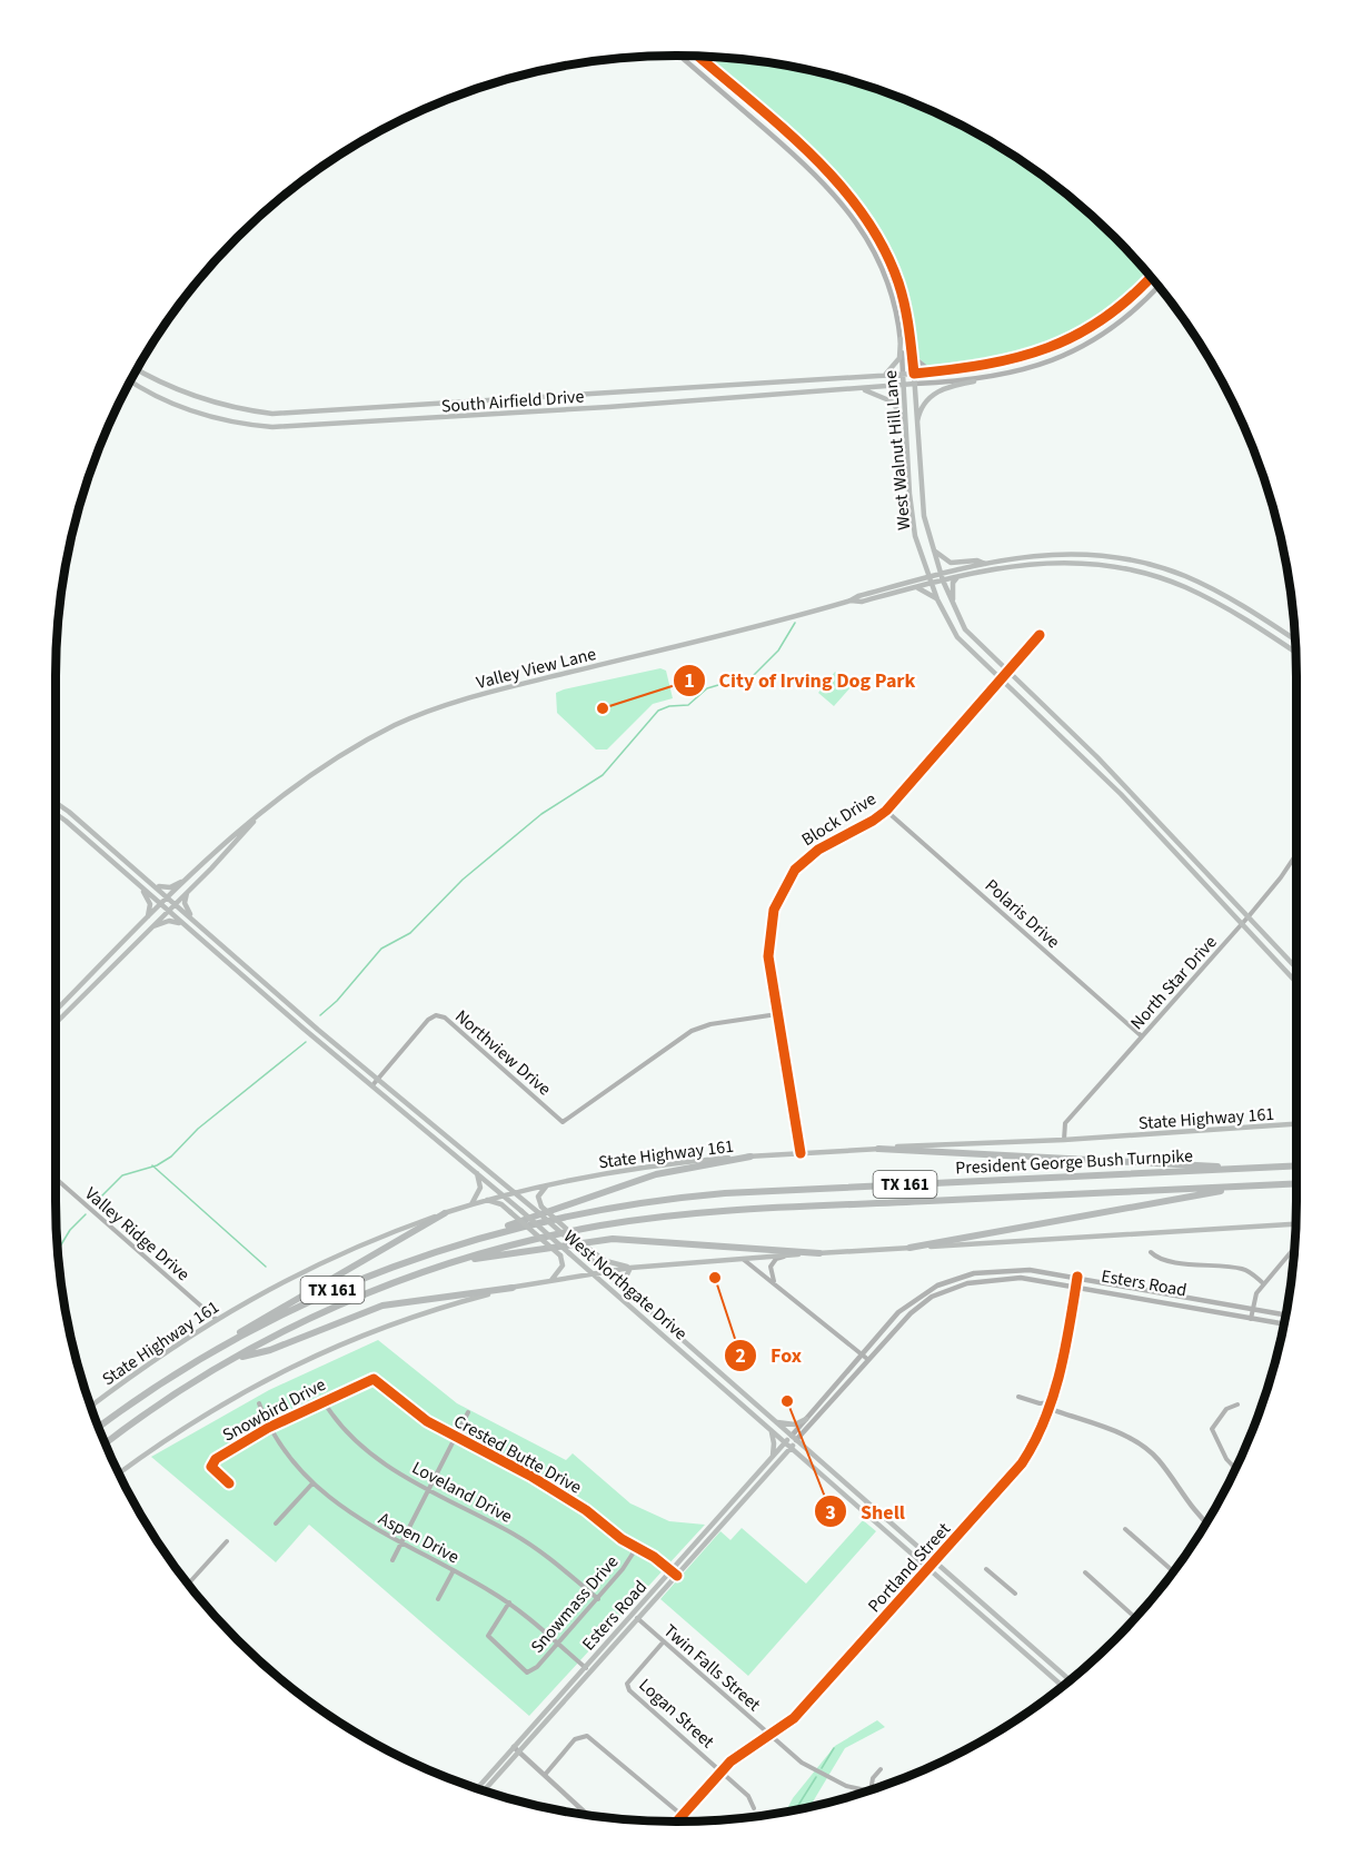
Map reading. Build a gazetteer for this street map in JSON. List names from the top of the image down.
{
  "streets": {
    "highway": ["President George Bush Turnpike", "TX 161"],
    "main road": [
      "South Airfield Drive",
      "West Walnut Hill Lane",
      "Valley View Lane",
      "State Highway 161",
      "Esters Road",
      "West Northgate Drive"
    ],
    "street": [
      "Block Drive",
      "Polaris Drive",
      "North Star Drive",
      "Northview Drive",
      "Valley Ridge Drive",
      "Snowbird Drive",
      "Crested Butte Drive",
      "Loveland Drive",
      "Aspen Drive",
      "Portland Street",
      "Snowmass Drive",
      "Twin Falls Street",
      "Logan Street"
    ]
  },
  "crossings": [
    ["South Airfield Drive", "West Walnut Hill Lane"],
    ["West Walnut Hill Lane", "Valley View Lane"],
    ["West Walnut Hill Lane", "Block Drive"],
    ["West Walnut Hill Lane", "North Star Drive"],
    ["Valley View Lane", "West Northgate Drive"],
    ["Block Drive", "Polaris Drive"],
    ["Block Drive", "Northview Drive"],
    ["Block Drive", "State Highway 161"],
    ["Polaris Drive", "North Star Drive"],
    ["North Star Drive", "State Highway 161"],
    ["Northview Drive", "West Northgate Drive"],
    ["State Highway 161", "Valley Ridge Drive"],
    ["State Highway 161", "West Northgate Drive"],
    ["Esters Road", "West Northgate Drive"],
    ["Esters Road", "Crested Butte Drive"],
    ["Esters Road", "Aspen Drive"],
    ["Esters Road", "Portland Street"],
    ["Esters Road", "Twin Falls Street"],
    ["West Northgate Drive", "Portland Street"],
    ["Snowbird Drive", "Crested Butte Drive"],
    ["Snowbird Drive", "Loveland Drive"],
    ["Snowbird Drive", "Aspen Drive"],
    ["Crested Butte Drive", "Snowmass Drive"],
    ["Loveland Drive", "Snowmass Drive"],
    ["Aspen Drive", "Snowmass Drive"],
    ["Portland Street", "Twin Falls Street"],
    ["Portland Street", "Logan Street"],
    ["Twin Falls Street", "Logan Street"]
  ],
  "places": ["City of Irving Dog Park", "Fox", "Shell"]
}
